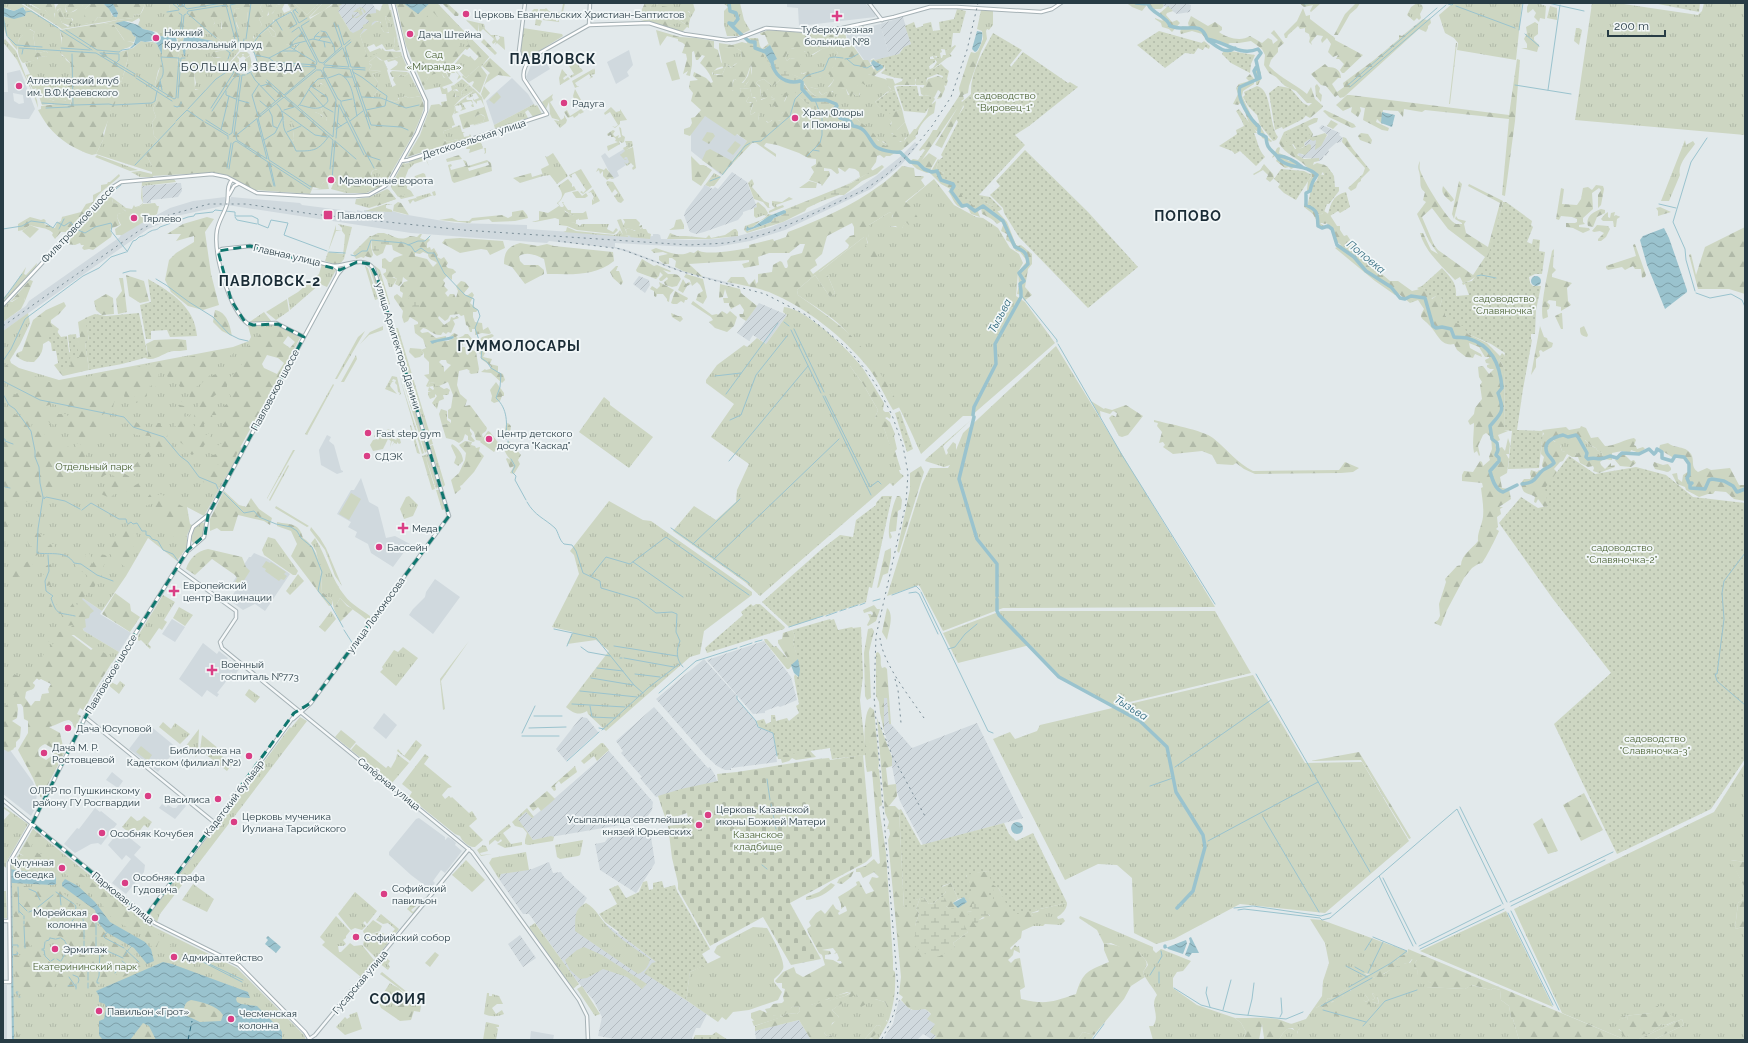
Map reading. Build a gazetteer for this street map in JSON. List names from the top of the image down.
{
  "streets": {
    "main road": [
      "Детскосельская улица",
      "Фильтровское шоссе",
      "Главная улица",
      "Павловское шоссе",
      "Парковая улица"
    ],
    "street": [
      "улица Архитектора Данини",
      "улица Ломоносова",
      "Сапёрная улица",
      "Кадетский бульвар",
      "Гусарская улица"
    ]
  },
  "crossings": [
    ["Детскосельская улица", "Фильтровское шоссе"],
    ["Главная улица", "улица Архитектора Данини"],
    ["улица Архитектора Данини", "улица Ломоносова"],
    ["Павловское шоссе", "Сапёрная улица"],
    ["Павловское шоссе", "Парковая улица"],
    ["улица Ломоносова", "Сапёрная улица"],
    ["улица Ломоносова", "Кадетский бульвар"],
    ["Сапёрная улица", "Кадетский бульвар"],
    ["Сапёрная улица", "Гусарская улица"],
    ["Кадетский бульвар", "Парковая улица"],
    ["Парковая улица", "Гусарская улица"]
  ],
  "districts": [
    "ПАВЛОВСК",
    "БОЛЬШАЯ ЗВЕЗДА",
    "ПОПОВО",
    "ПАВЛОВСК-2",
    "ГУММОЛОСАРЫ",
    "СОФИЯ"
  ],
  "water": ["Поповка", "Тызьва"],
  "parks": [
    "Сад «Миранда»",
    "садоводство \"Вировец-1\"",
    "садоводство \"Славяночка\"",
    "Отдельный парк",
    "садоводство \"Славяночка-2\"",
    "садоводство \"Славяночка-3\"",
    "Казанское кладбище",
    "Екатерининский парк"
  ],
  "places": {
    "other": [
      "Церковь Евангельских Христиан-Баптистов",
      "Дача Штейна",
      "Нижний Круглозальный пруд",
      "Атлетический клуб им. В.Ф.Краевского",
      "Радуга",
      "Храм Флоры и Помоны",
      "Мраморные ворота",
      "Тярлево",
      "Fast step gym",
      "Центр детского досуга \"Каскад\"",
      "СДЭК",
      "Бассейн",
      "Дача Юсуповой",
      "Дача М. Р. Ростовцевой",
      "Библиотека на Кадетском (филиал №2)",
      "ОЛРР по Пушкинскому району ГУ Росгвардии",
      "Василиса",
      "Церковь Казанской иконы Божией Матери",
      "Церковь мученика Иулиана Тарсийского",
      "Усыпальница светлейших князей Юрьевских",
      "Особняк Кочубея",
      "Чугунная беседка",
      "Особняк графа Гудовича",
      "Софийский павильон",
      "Морейская колонна",
      "Софийский собор",
      "Эрмитаж",
      "Адмиралтейство",
      "Павильон «Грот»",
      "Чесменская колонна"
    ],
    "health": [
      "Туберкулезная больница №8",
      "Меда",
      "Европейский центр Вакцинации",
      "Военный госпиталь №773"
    ],
    "transit": ["Павловск"]
  },
  "scale_bar": "200 m"
}
